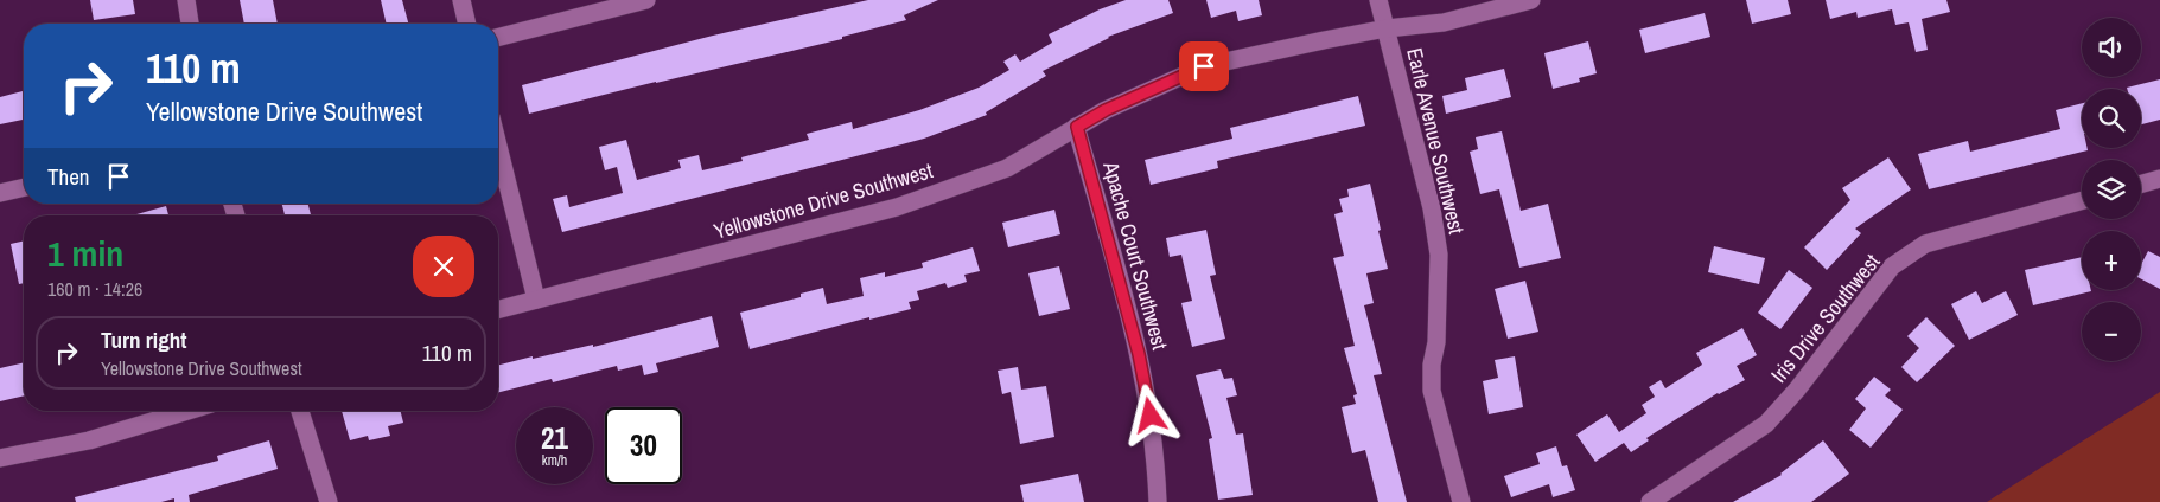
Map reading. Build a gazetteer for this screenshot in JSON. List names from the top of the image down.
{
  "streets": {
    "street": [
      "Earle Avenue Southwest",
      "Yellowstone Drive Southwest",
      "Apache Court Southwest",
      "Iris Drive Southwest"
    ]
  },
  "crossings": [
    ["Earle Avenue Southwest", "Yellowstone Drive Southwest"],
    ["Yellowstone Drive Southwest", "Apache Court Southwest"]
  ],
  "page": {
    "map_buttons": ["+", "−"],
    "turn": ["110 m", "Yellowstone Drive Southwest"],
    "then": "Then",
    "heading": ["1 min", "160 m · 14:26"],
    "list": [
      {
        "name": "Turn right",
        "note": "Yellowstone Drive Southwest",
        "value": "110 m"
      }
    ],
    "speed": "21 km/h",
    "limit": "30"
  }
}
